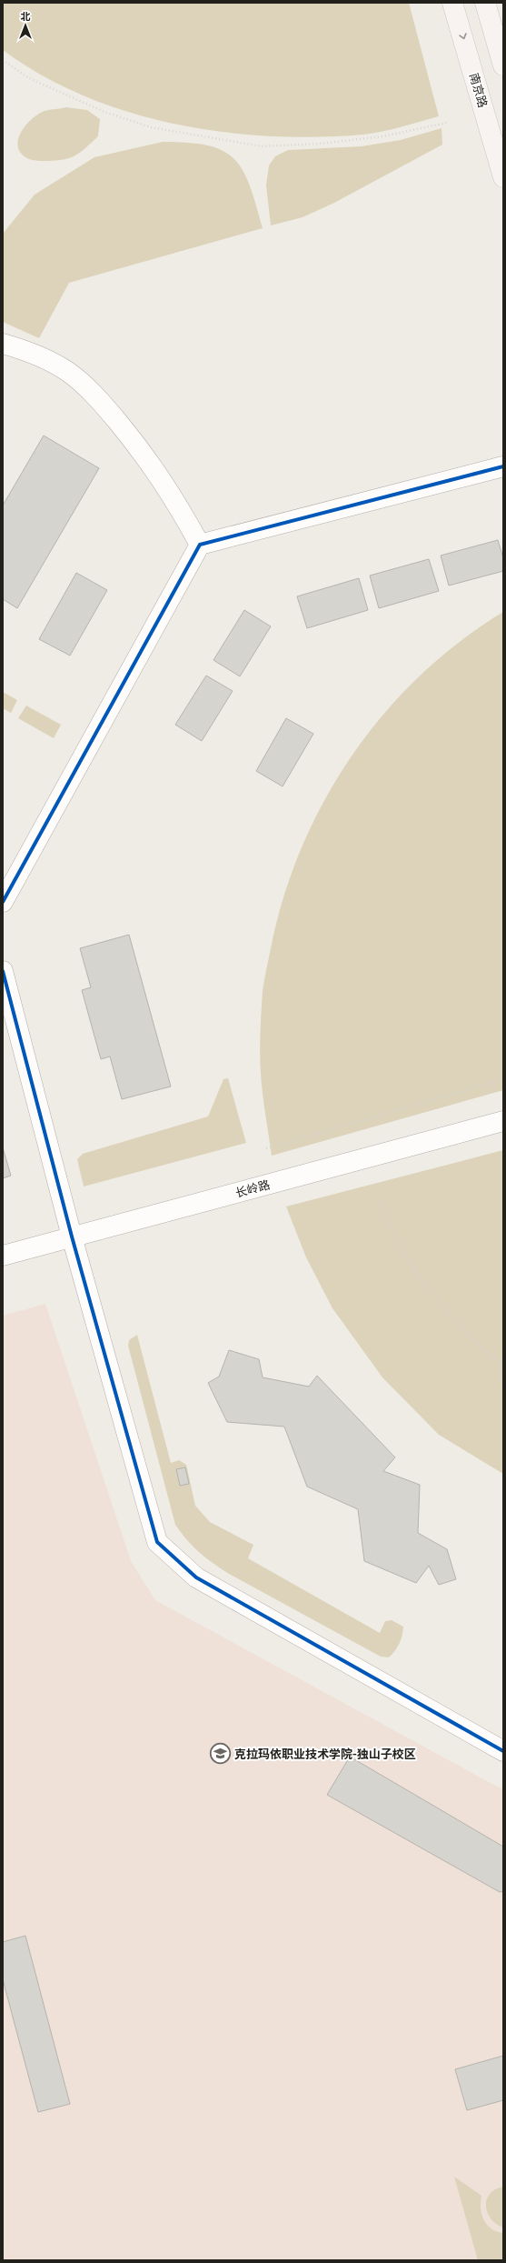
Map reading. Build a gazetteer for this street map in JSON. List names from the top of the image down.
{
  "streets": {
    "main road": ["南京路"],
    "street": ["长岭路"]
  },
  "places": {
    "school or university": ["克拉玛依职业技术学院-独山子校区"]
  },
  "north": "top"
}
